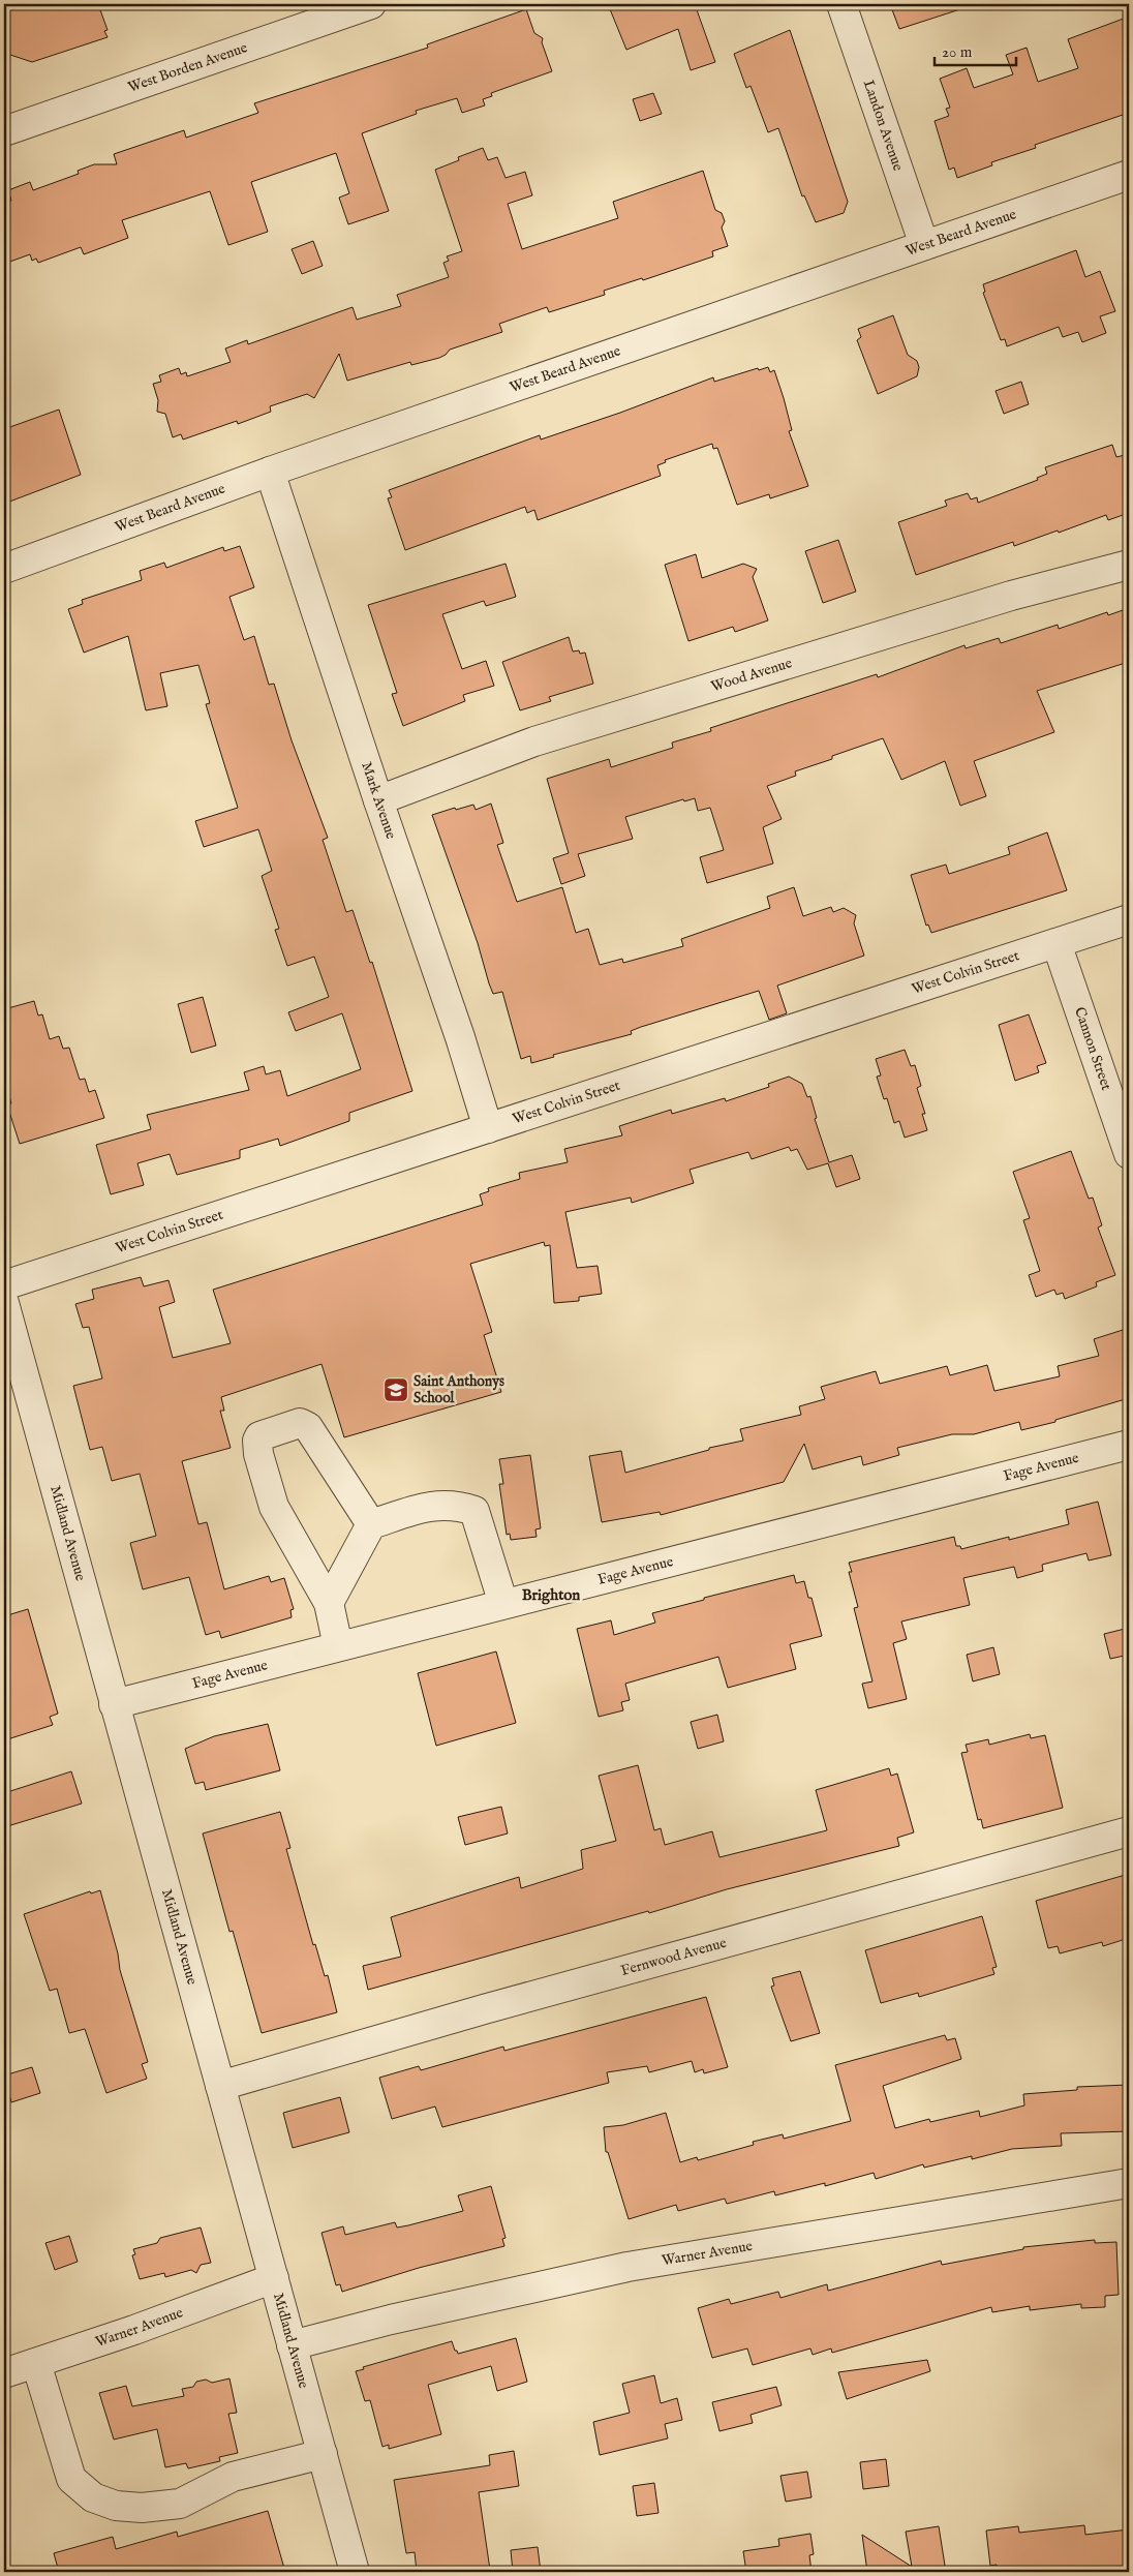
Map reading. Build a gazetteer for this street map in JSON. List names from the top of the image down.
{
  "streets": {
    "street": [
      "West Borden Avenue",
      "Landon Avenue",
      "West Beard Avenue",
      "Wood Avenue",
      "Mark Avenue",
      "West Colvin Street",
      "Cannon Street",
      "Fage Avenue",
      "Midland Avenue",
      "Fernwood Avenue",
      "Warner Avenue"
    ]
  },
  "crossings": [
    ["Landon Avenue", "West Beard Avenue"],
    ["West Beard Avenue", "Mark Avenue"],
    ["Wood Avenue", "Mark Avenue"],
    ["Mark Avenue", "West Colvin Street"],
    ["West Colvin Street", "Cannon Street"],
    ["Fage Avenue", "Midland Avenue"],
    ["Midland Avenue", "Fernwood Avenue"],
    ["Midland Avenue", "Warner Avenue"]
  ],
  "districts": ["Brighton"],
  "places": {
    "school or university": ["Saint Anthonys School"]
  },
  "scale_bar": "20 m"
}
